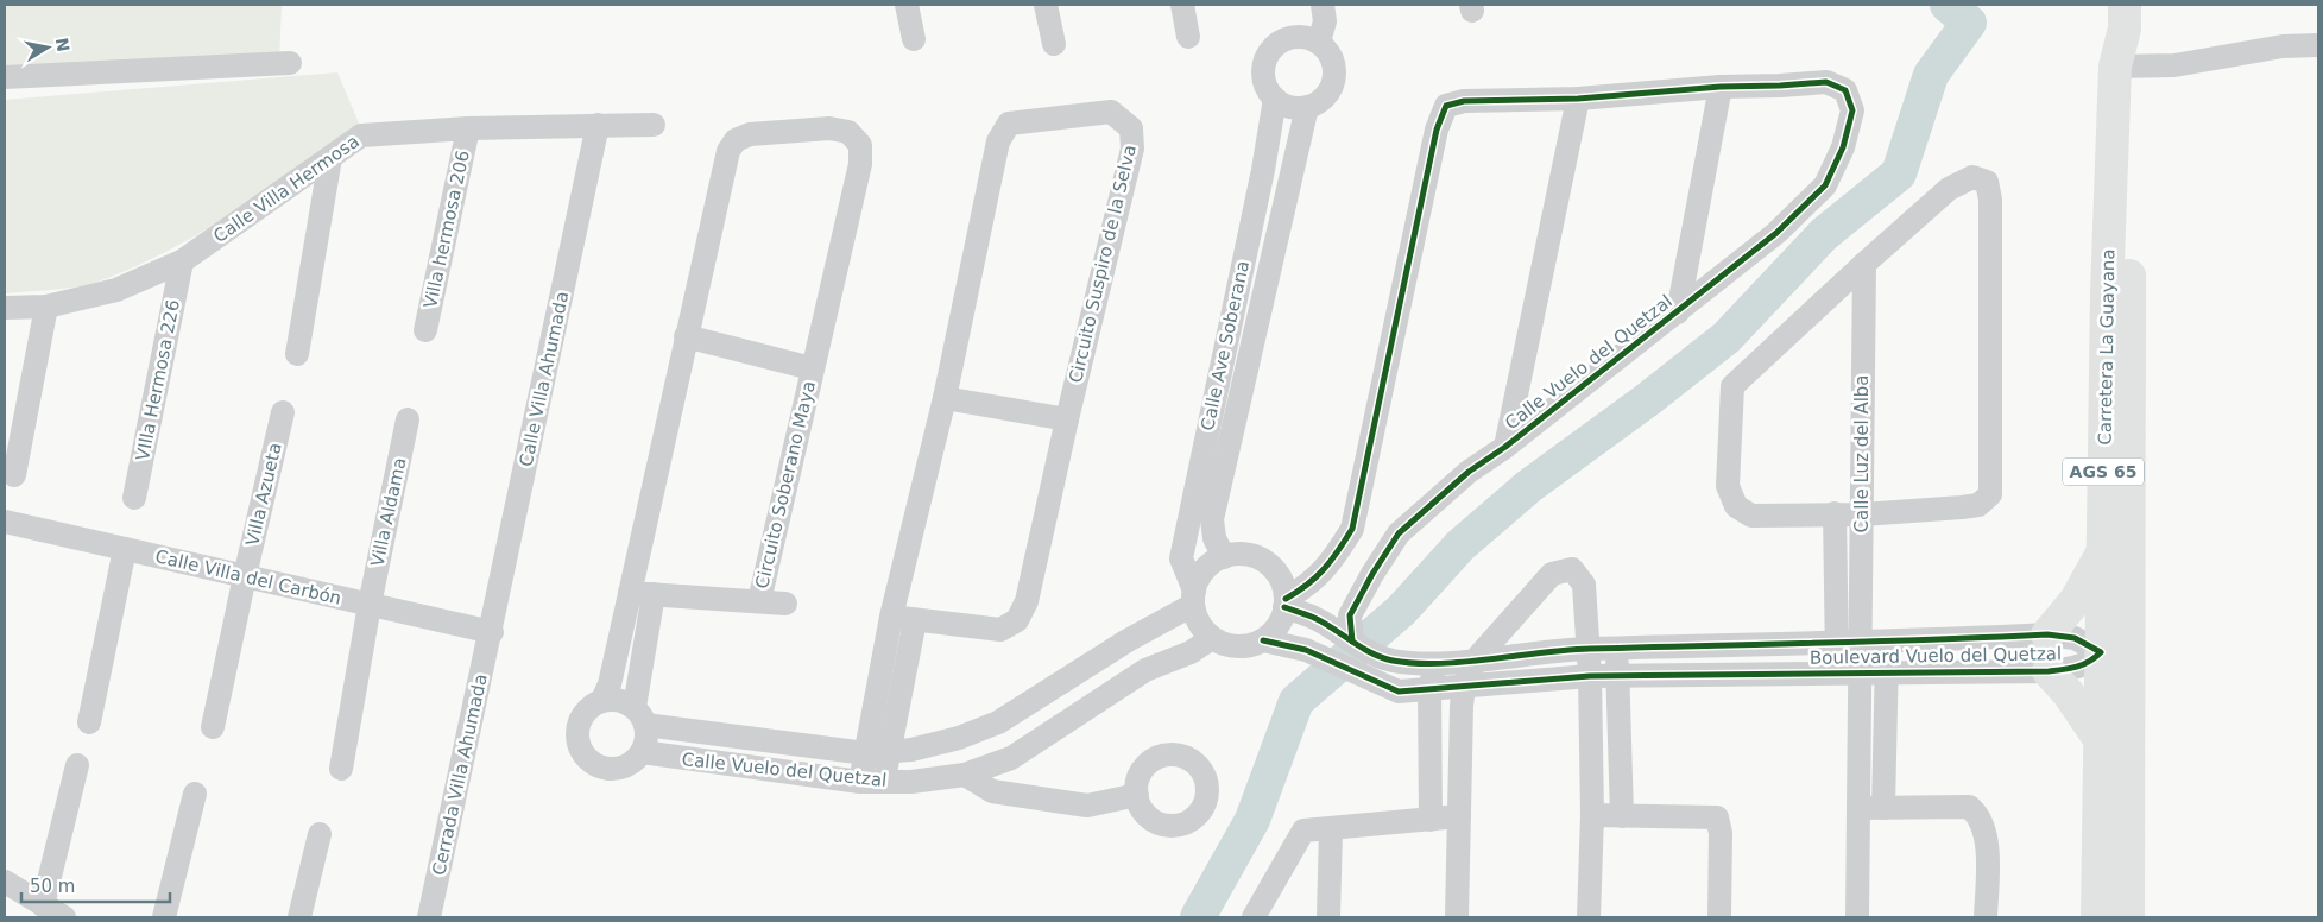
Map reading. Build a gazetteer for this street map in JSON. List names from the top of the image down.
{
  "streets": {
    "main road": ["Carretera La Guayana", "AGS 65"],
    "street": [
      "Calle Villa Hermosa",
      "Villa hermosa 206",
      "Circuito Suspiro de la Selva",
      "Calle Ave Soberana",
      "Calle Vuelo del Quetzal",
      "Calle Villa Ahumada",
      "VIlla Hermosa 226",
      "Calle Luz del Alba",
      "Circuito Soberano Maya",
      "Villa Azueta",
      "Villa Aldama",
      "Calle Villa del Carbón",
      "Boulevard Vuelo del Quetzal",
      "Cerrada Villa Ahumada"
    ]
  },
  "crossings": [
    ["Calle Villa Hermosa", "Villa hermosa 206"],
    ["Calle Villa Hermosa", "Calle Villa Ahumada"],
    ["Calle Villa Hermosa", "VIlla Hermosa 226"],
    ["Circuito Suspiro de la Selva", "Calle Vuelo del Quetzal"],
    ["Calle Ave Soberana", "Calle Vuelo del Quetzal"],
    ["Calle Ave Soberana", "Boulevard Vuelo del Quetzal"],
    ["Carretera La Guayana", "Boulevard Vuelo del Quetzal"],
    ["Calle Vuelo del Quetzal", "Circuito Soberano Maya"],
    ["Calle Vuelo del Quetzal", "Boulevard Vuelo del Quetzal"],
    ["Calle Villa Ahumada", "Calle Villa del Carbón"],
    ["Calle Villa Ahumada", "Cerrada Villa Ahumada"],
    ["Calle Luz del Alba", "Boulevard Vuelo del Quetzal"],
    ["Villa Azueta", "Calle Villa del Carbón"],
    ["Villa Aldama", "Calle Villa del Carbón"],
    ["Calle Villa del Carbón", "Cerrada Villa Ahumada"]
  ],
  "scale_bar": "50 m",
  "north": "right"
}
